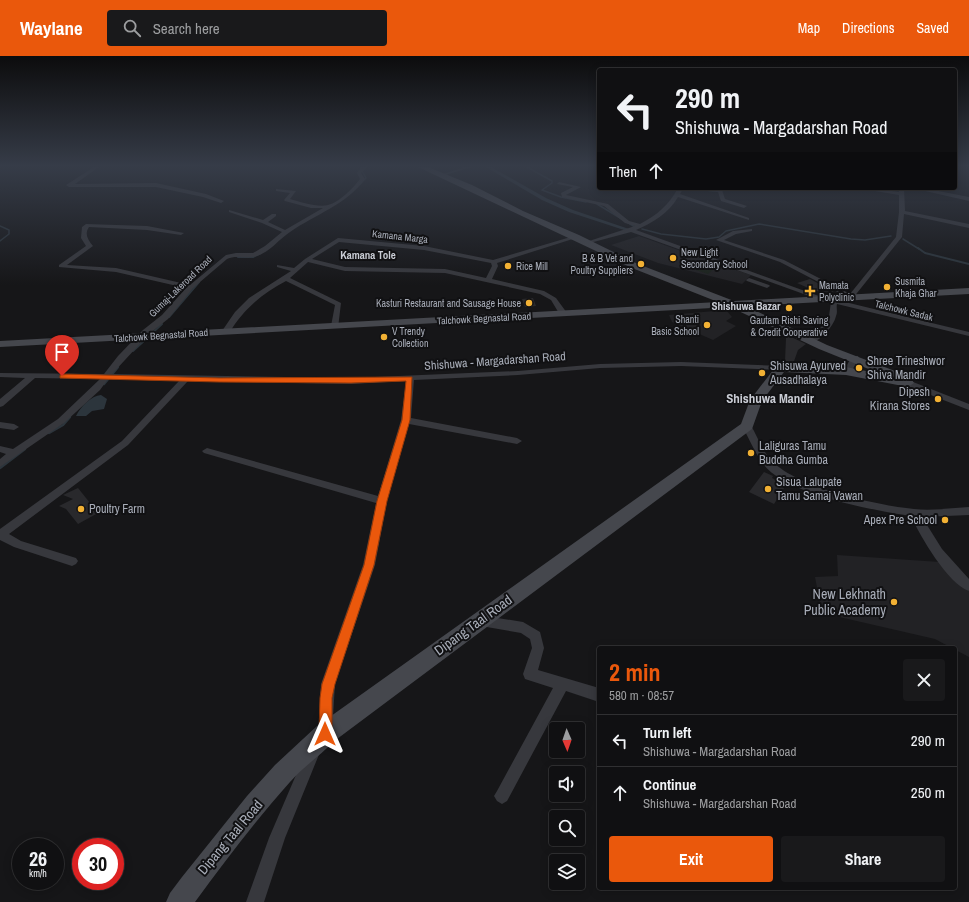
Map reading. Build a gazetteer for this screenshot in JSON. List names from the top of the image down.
{
  "streets": {
    "main road": ["Talchowk Begnastal Road", "Dipang Taal Road"],
    "street": [
      "Kamana Marga",
      "Gumaj-Lakeroad Road",
      "Talchowk Sadak",
      "Shishuwa - Margadarshan Road"
    ]
  },
  "crossings": [
    ["Kamana Marga", "Talchowk Begnastal Road"],
    ["Gumaj-Lakeroad Road", "Talchowk Begnastal Road"],
    ["Gumaj-Lakeroad Road", "Shishuwa - Margadarshan Road"],
    ["Talchowk Sadak", "Talchowk Begnastal Road"]
  ],
  "districts": ["Kamana Tole", "Shishuwa Bazar", "Shishuwa Mandir"],
  "places": {
    "other": [
      "New Light Secondary School",
      "B & B Vet and Poultry Suppliers",
      "Rice Mill",
      "Susmita Khaja Ghar",
      "Kasturi Restaurant and Sausage House",
      "Gautam Rishi Saving & Credit Cooperative",
      "Shanti Basic School",
      "V Trendy Collection",
      "Shree Trineshwor Shiva Mandir",
      "Shisuwa Ayurved Ausadhalaya",
      "Dipesh Kirana Stores",
      "Laliguras Tamu Buddha Gumba",
      "Sisua Lalupate Tamu Samaj Vawan",
      "Poultry Farm",
      "Apex Pre School",
      "New Lekhnath Public Academy"
    ],
    "health": ["Mamata Polyclinic"]
  },
  "north": "bottom",
  "page": {
    "header": "Waylane",
    "search": "Search here",
    "nav": ["Map", "Directions", "Saved"],
    "turn": ["290 m", "Shishuwa - Margadarshan Road"],
    "then": "Then",
    "heading": ["2 min", "580 m · 08:57"],
    "list": [
      {
        "name": "Turn left",
        "note": "Shishuwa - Margadarshan Road",
        "value": "290 m"
      },
      {
        "name": "Continue",
        "note": "Shishuwa - Margadarshan Road",
        "value": "250 m"
      }
    ],
    "buttons": ["Exit", "Share"],
    "speed": "26 km/h",
    "limit": "30"
  }
}
